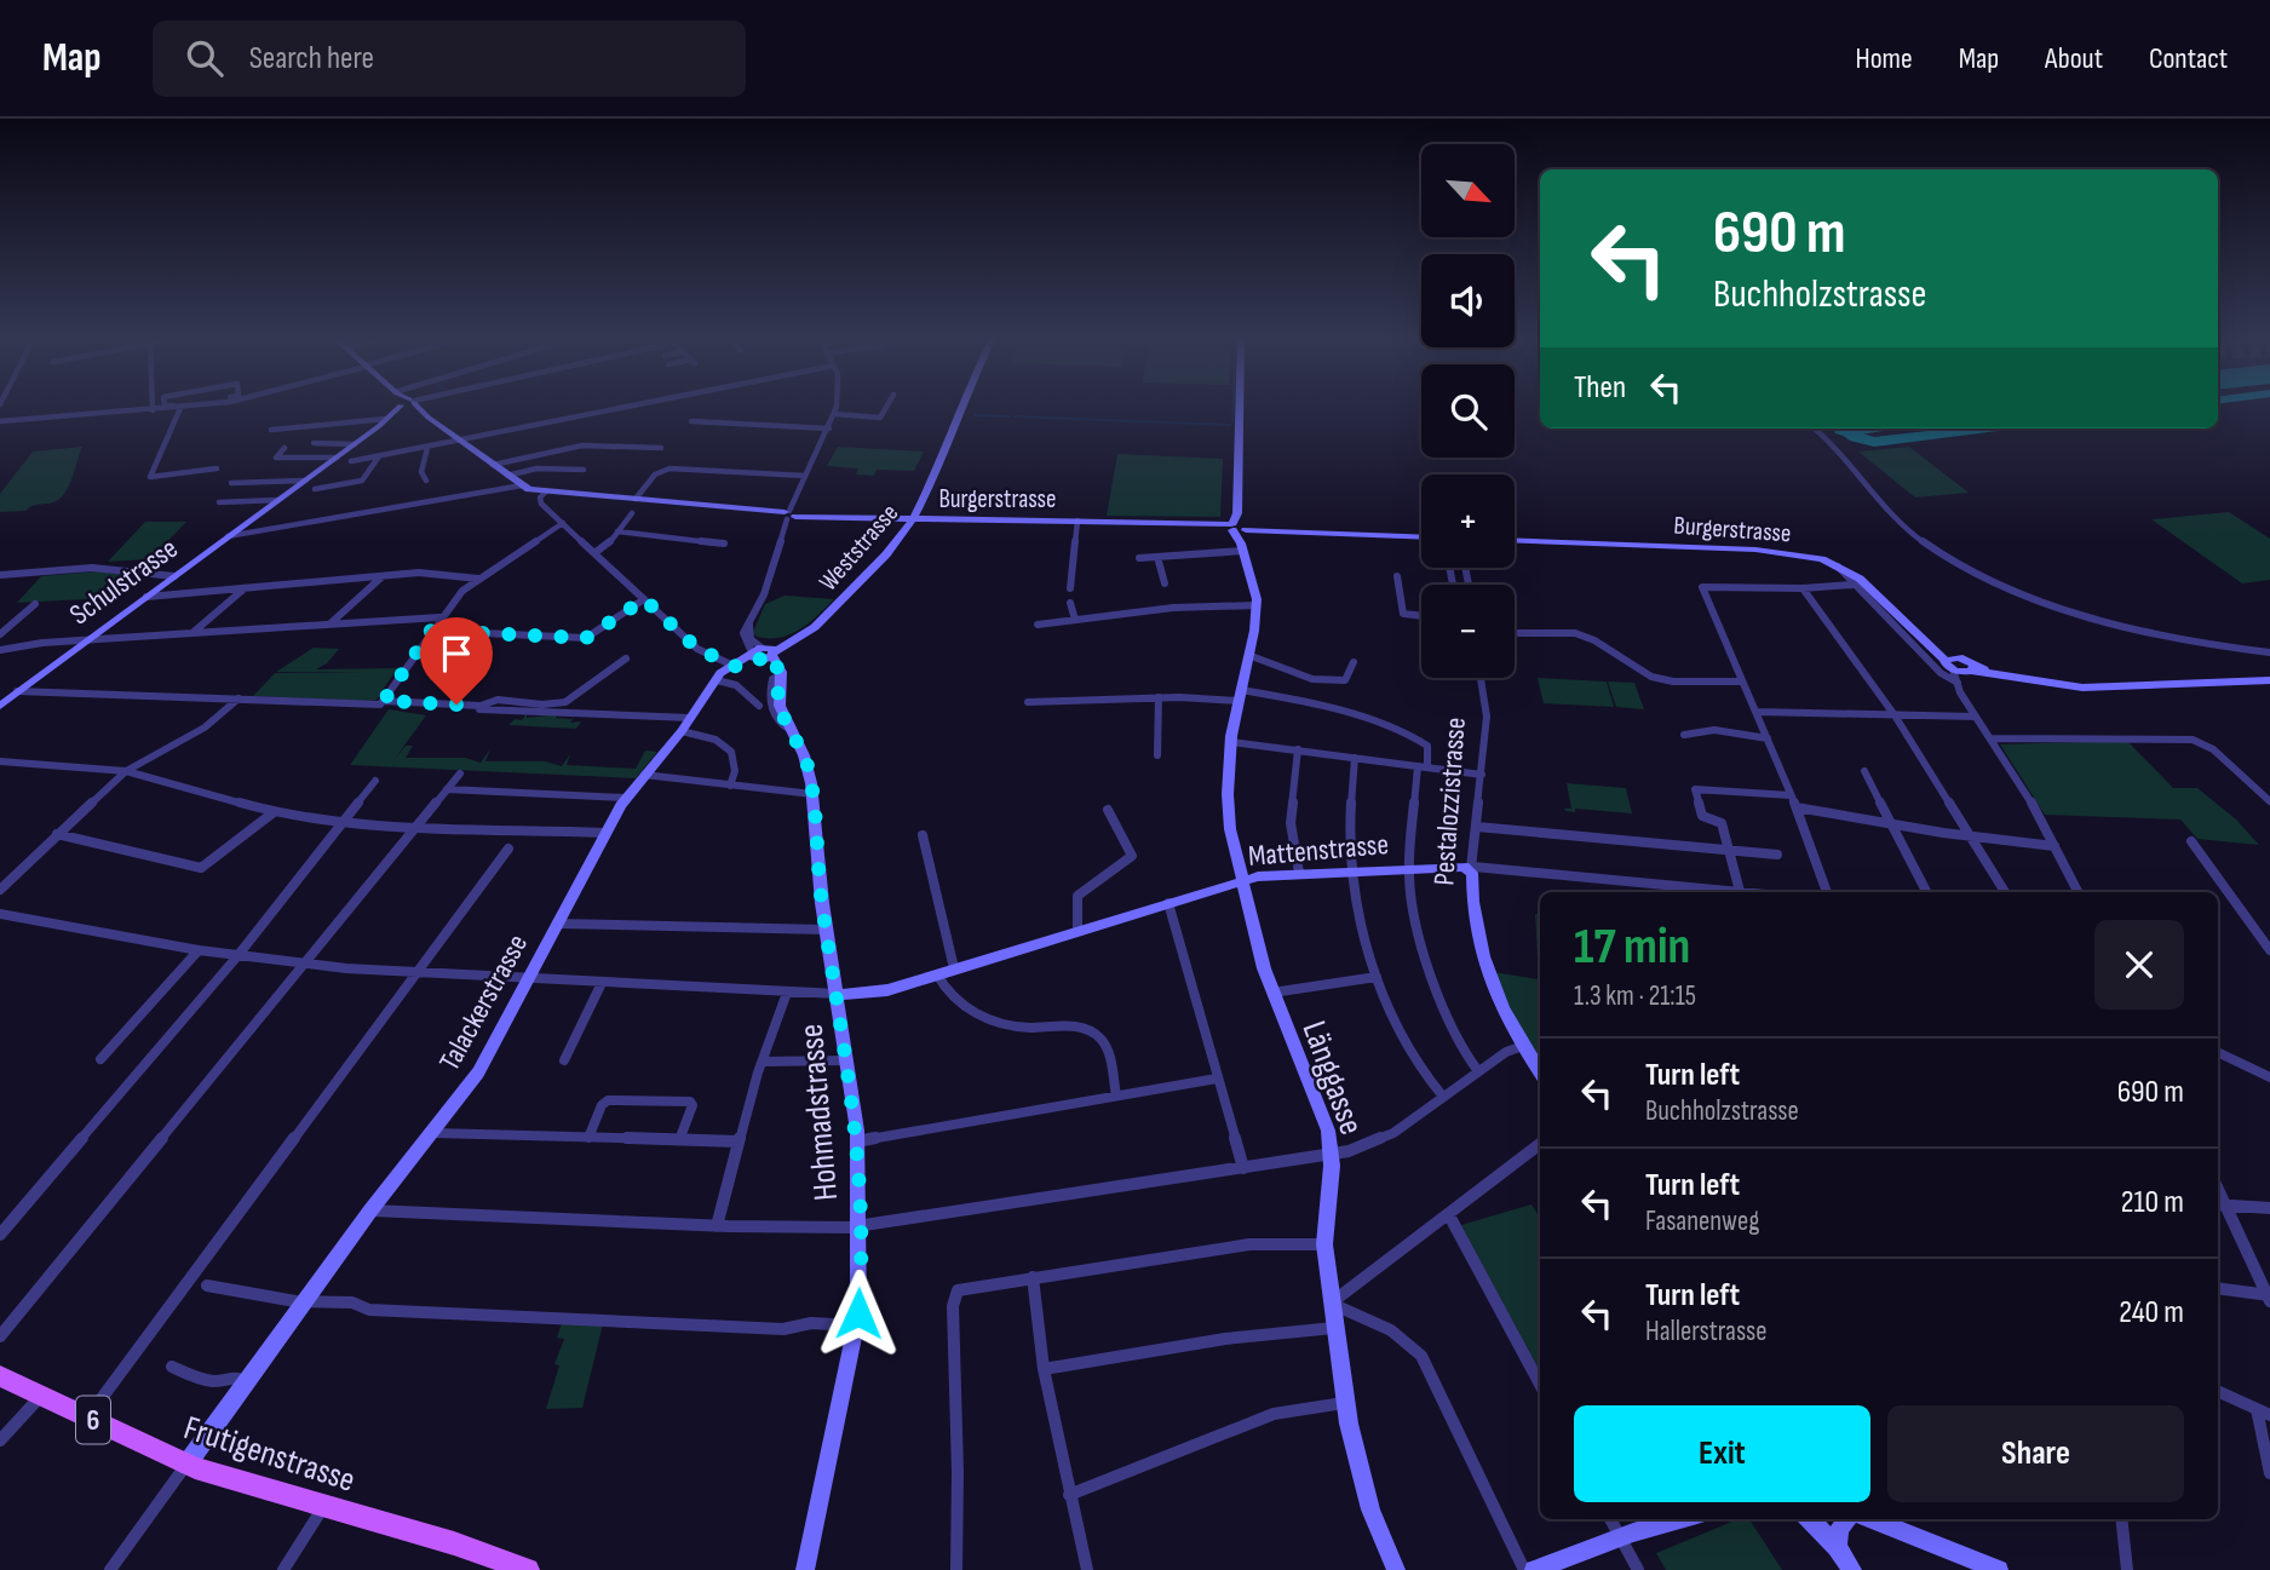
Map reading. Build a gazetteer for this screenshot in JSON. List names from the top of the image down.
{
  "streets": {
    "main road": ["6", "Frutigenstrasse"],
    "street": [
      "Burgerstrasse",
      "Weststrasse",
      "Schulstrasse",
      "Pestalozzistrasse",
      "Mattenstrasse",
      "Talackerstrasse",
      "Länggasse",
      "Hohmadstrasse"
    ]
  },
  "crossings": [
    ["Burgerstrasse", "Weststrasse"],
    ["Burgerstrasse", "Länggasse"],
    ["Weststrasse", "Talackerstrasse"],
    ["Weststrasse", "Hohmadstrasse"],
    ["Pestalozzistrasse", "Mattenstrasse"],
    ["Mattenstrasse", "Länggasse"],
    ["Mattenstrasse", "Hohmadstrasse"],
    ["Talackerstrasse", "Hohmadstrasse"],
    ["Talackerstrasse", "Frutigenstrasse"]
  ],
  "north": "bottom right",
  "page": {
    "header": "Map",
    "search": "Search here",
    "nav": [
      "Home",
      "Map",
      "About",
      "Contact"
    ],
    "map_buttons": ["+", "−"],
    "turn": ["690 m", "Buchholzstrasse"],
    "then": "Then",
    "heading": ["17 min", "1.3 km · 21:15"],
    "list": [
      {
        "name": "Turn left",
        "note": "Buchholzstrasse",
        "value": "690 m"
      },
      {
        "name": "Turn left",
        "note": "Fasanenweg",
        "value": "210 m"
      },
      {
        "name": "Turn left",
        "note": "Hallerstrasse",
        "value": "240 m"
      }
    ],
    "buttons": ["Exit", "Share"]
  }
}
